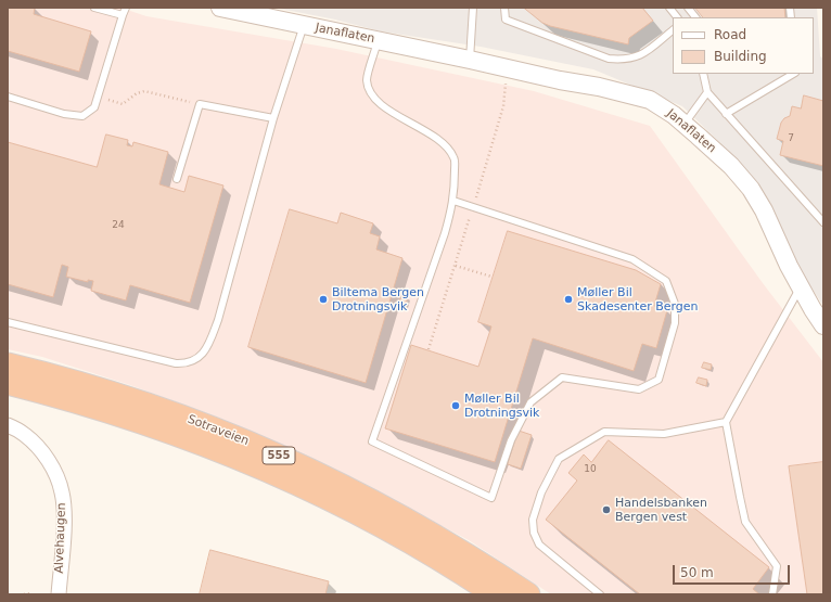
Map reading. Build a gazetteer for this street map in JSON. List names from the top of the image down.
{
  "streets": {
    "highway": ["Sotraveien", "555"],
    "street": ["Janaflaten", "Alvehaugen"]
  },
  "places": [
    "Biltema Bergen Drotningsvik",
    "Møller Bil Skadesenter Bergen",
    "Møller Bil Drotningsvik",
    "Handelsbanken Bergen vest"
  ],
  "house_numbers": ["7", "24", "10"],
  "legend": ["Road", "Building"],
  "scale_bar": "50 m"
}
